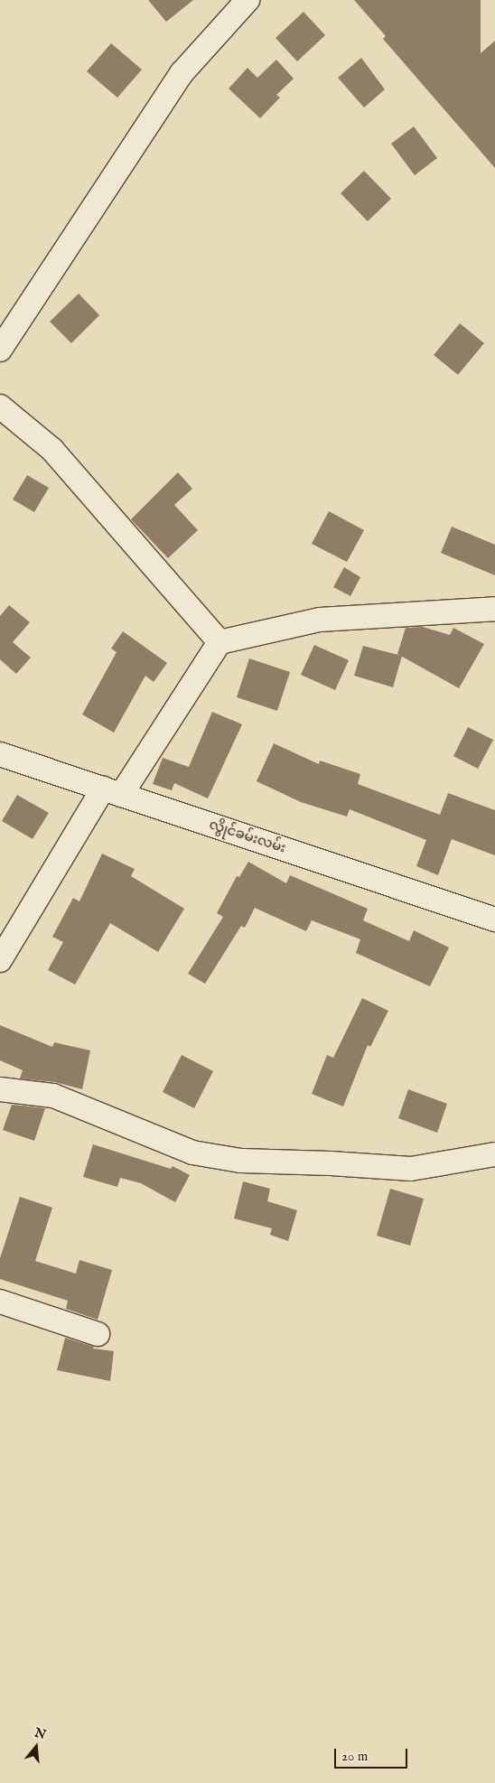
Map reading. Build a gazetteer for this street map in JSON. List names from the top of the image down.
{
  "streets": {
    "street": ["လွိုင်ခမ်းလမ်း"]
  },
  "scale_bar": "20 m",
  "north": "top"
}
